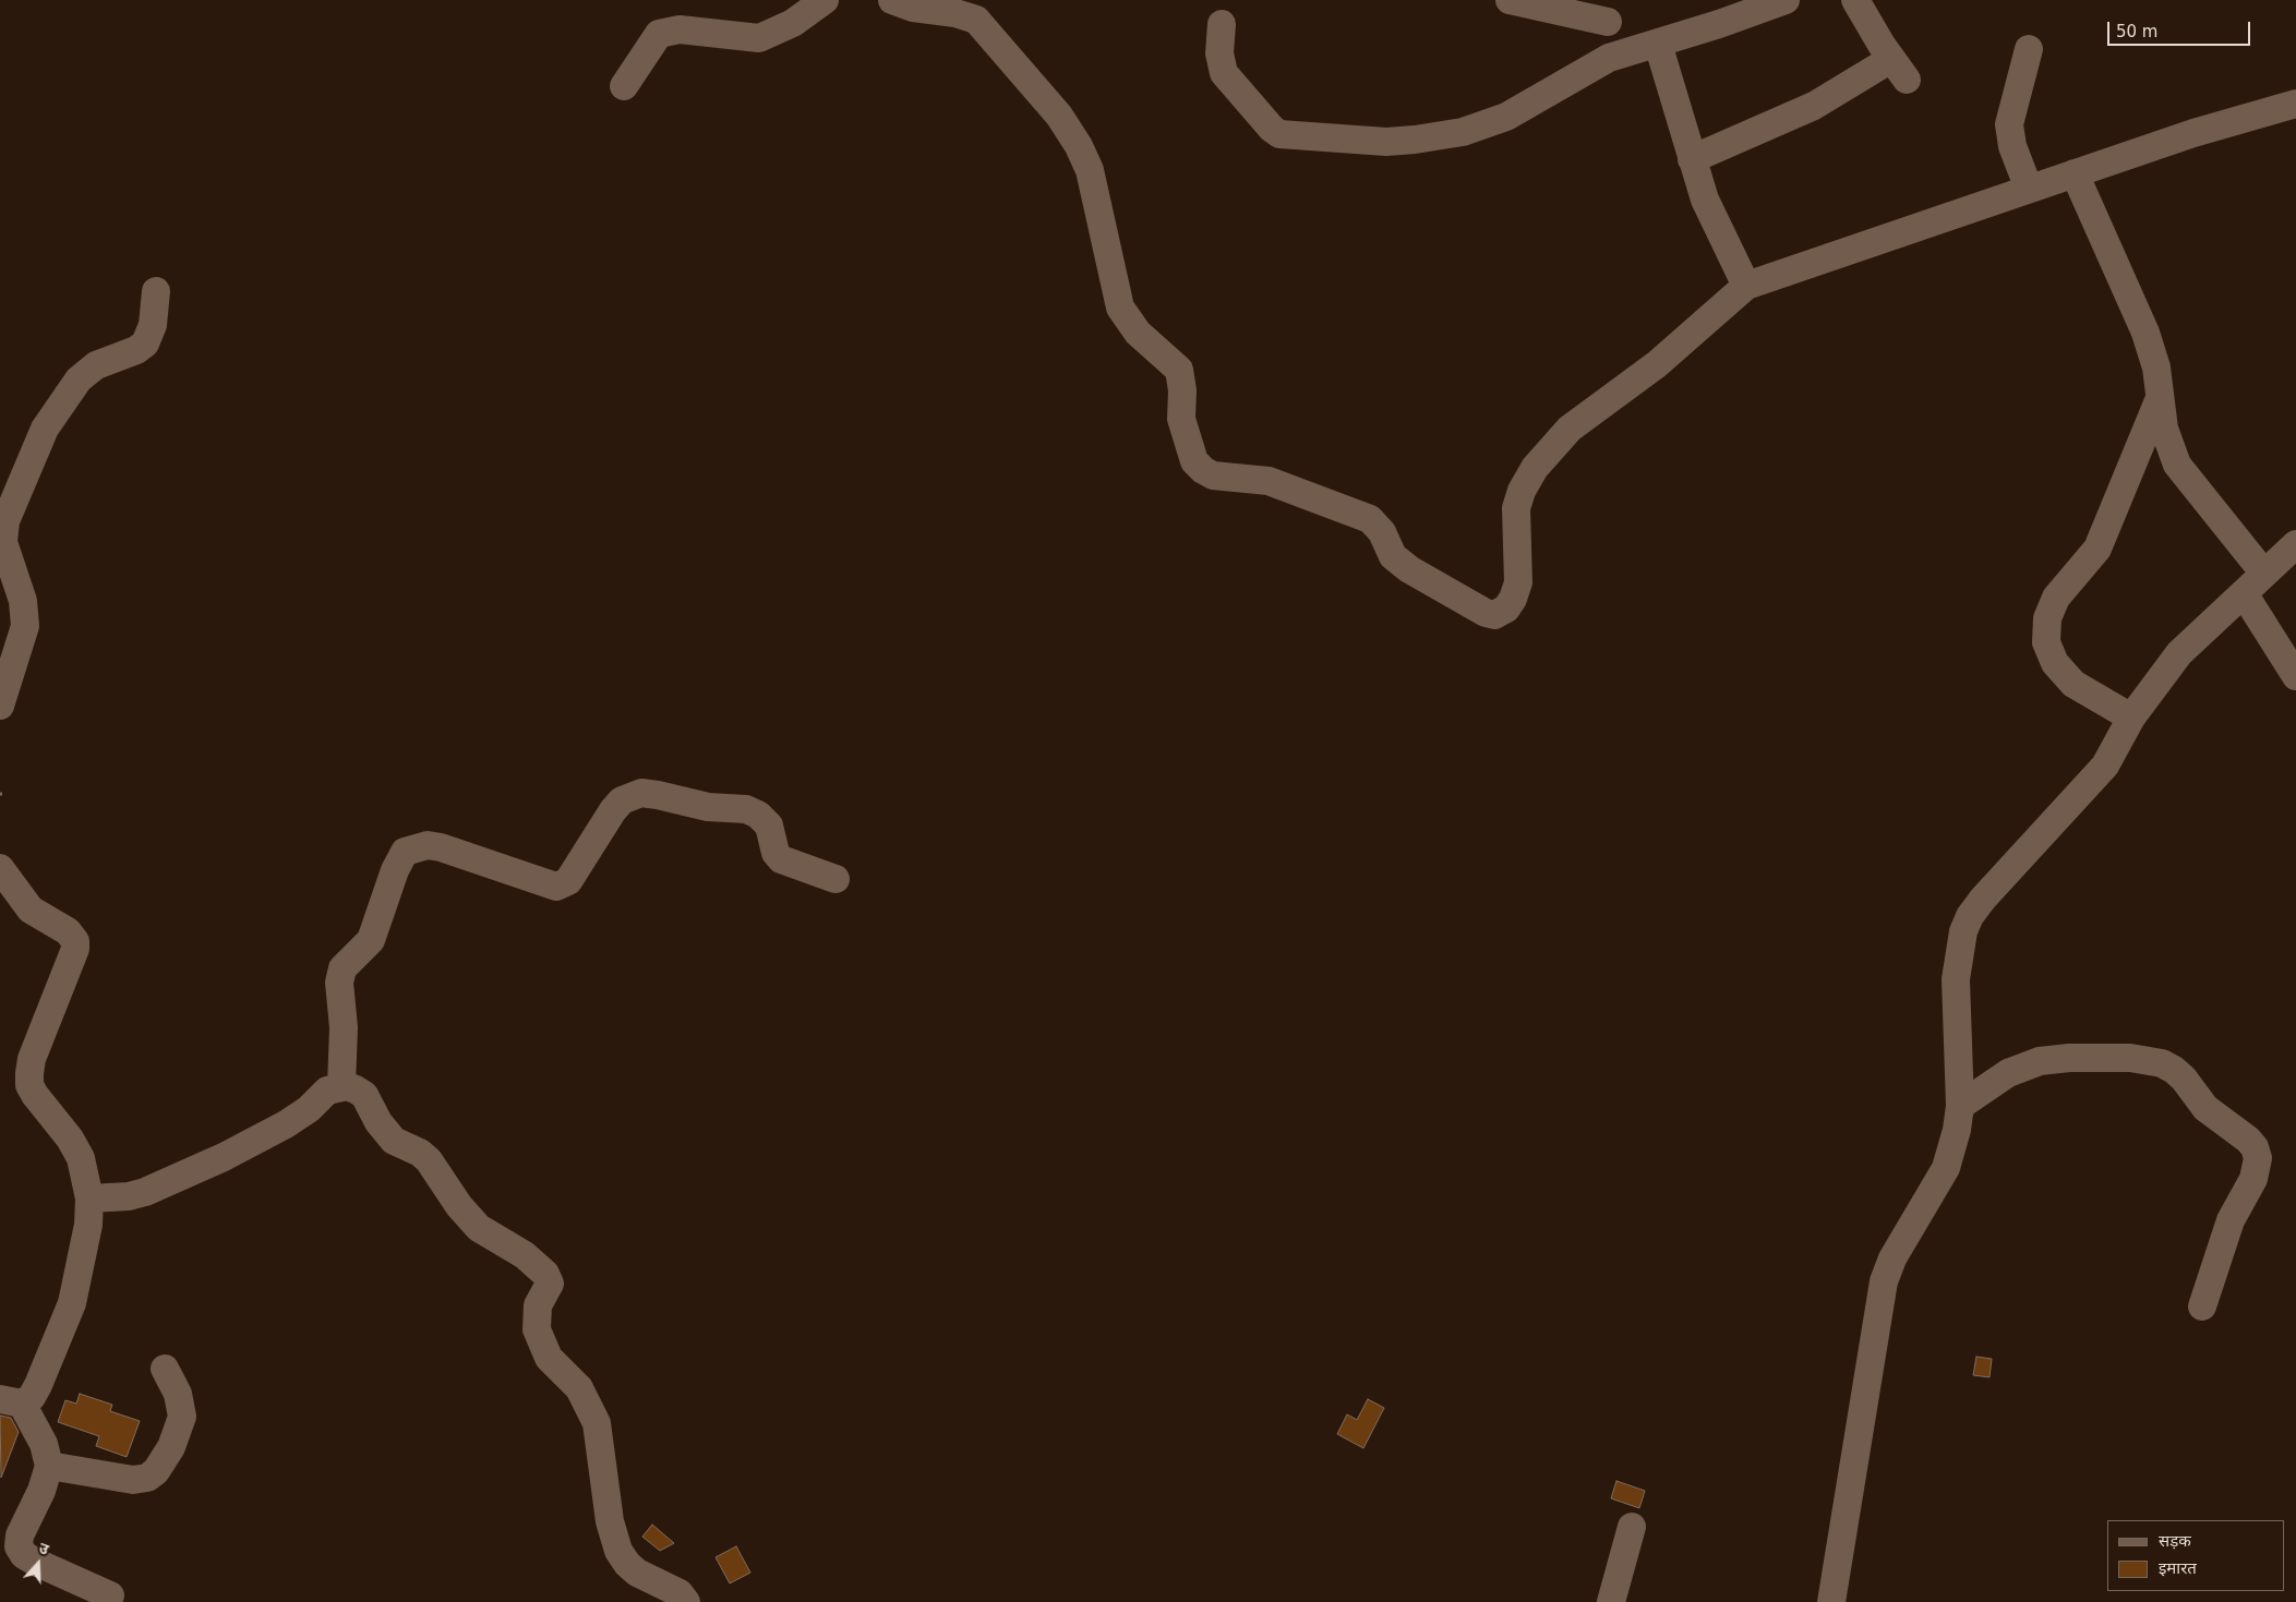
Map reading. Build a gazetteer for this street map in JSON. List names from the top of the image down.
{
  "legend": ["सड़क", "इमारत"],
  "scale_bar": "50 m",
  "north": "top"
}
